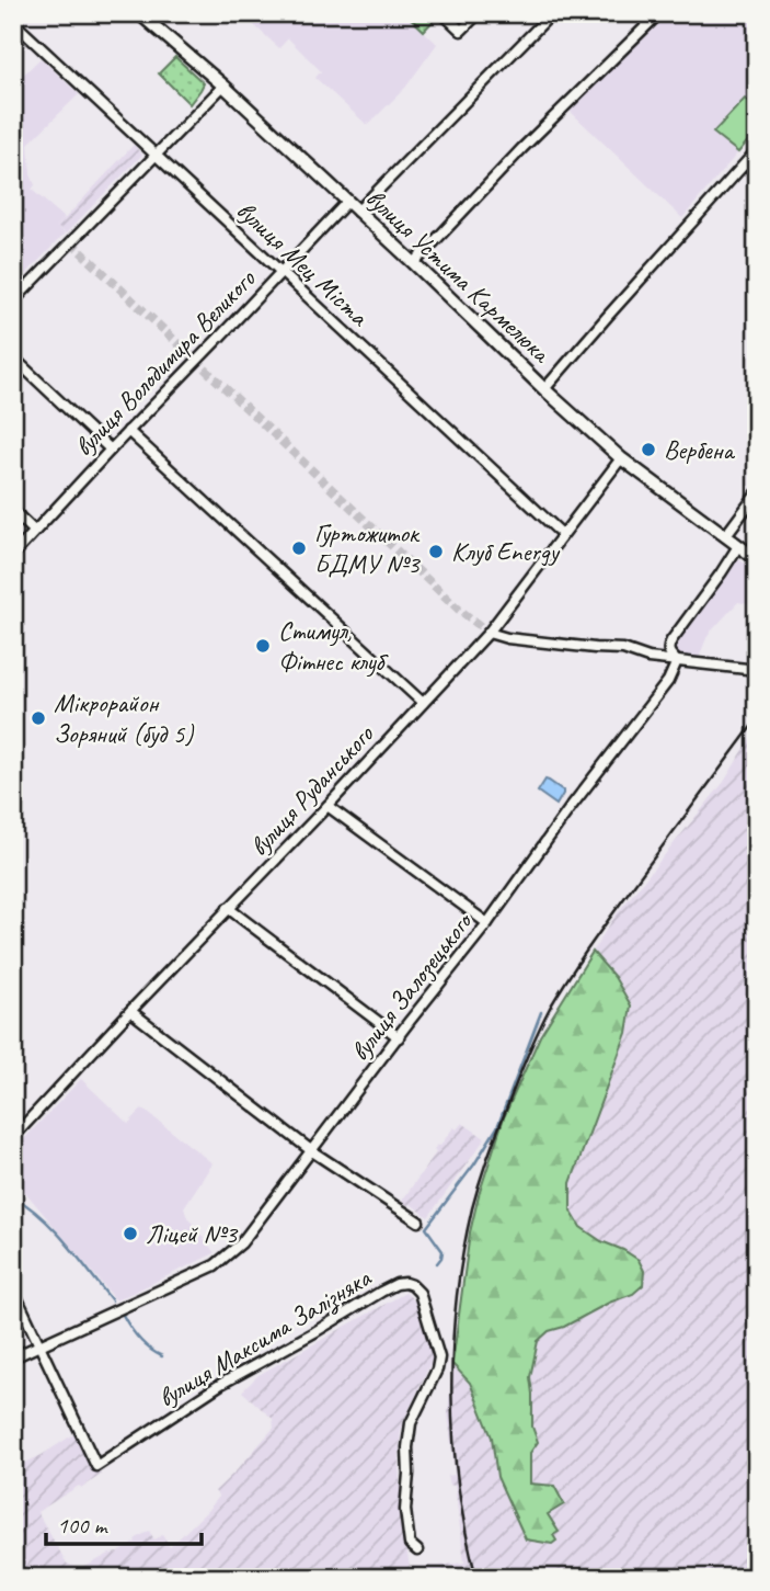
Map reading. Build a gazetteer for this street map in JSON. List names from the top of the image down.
{
  "streets": {
    "street": [
      "вулиця Мец Міста",
      "вулиця Устима Кармелюка",
      "вулиця Володимира Великого",
      "вулиця Руданського",
      "вулиця Залозецького",
      "вулиця Максима Залізняка"
    ]
  },
  "crossings": [
    ["вулиця Мец Міста", "вулиця Володимира Великого"],
    ["вулиця Мец Міста", "вулиця Руданського"],
    ["вулиця Устима Кармелюка", "вулиця Володимира Великого"],
    ["вулиця Устима Кармелюка", "вулиця Руданського"],
    ["вулиця Устима Кармелюка", "вулиця Залозецького"],
    ["вулиця Залозецького", "вулиця Максима Залізняка"]
  ],
  "places": [
    "Вербена",
    "Гуртожиток БДМУ №3",
    "Клуб Energy",
    "Стимул, Фітнес клуб",
    "Мікрорайон Зоряний (буд 5)",
    "Ліцей №3"
  ],
  "scale_bar": "100 m"
}
